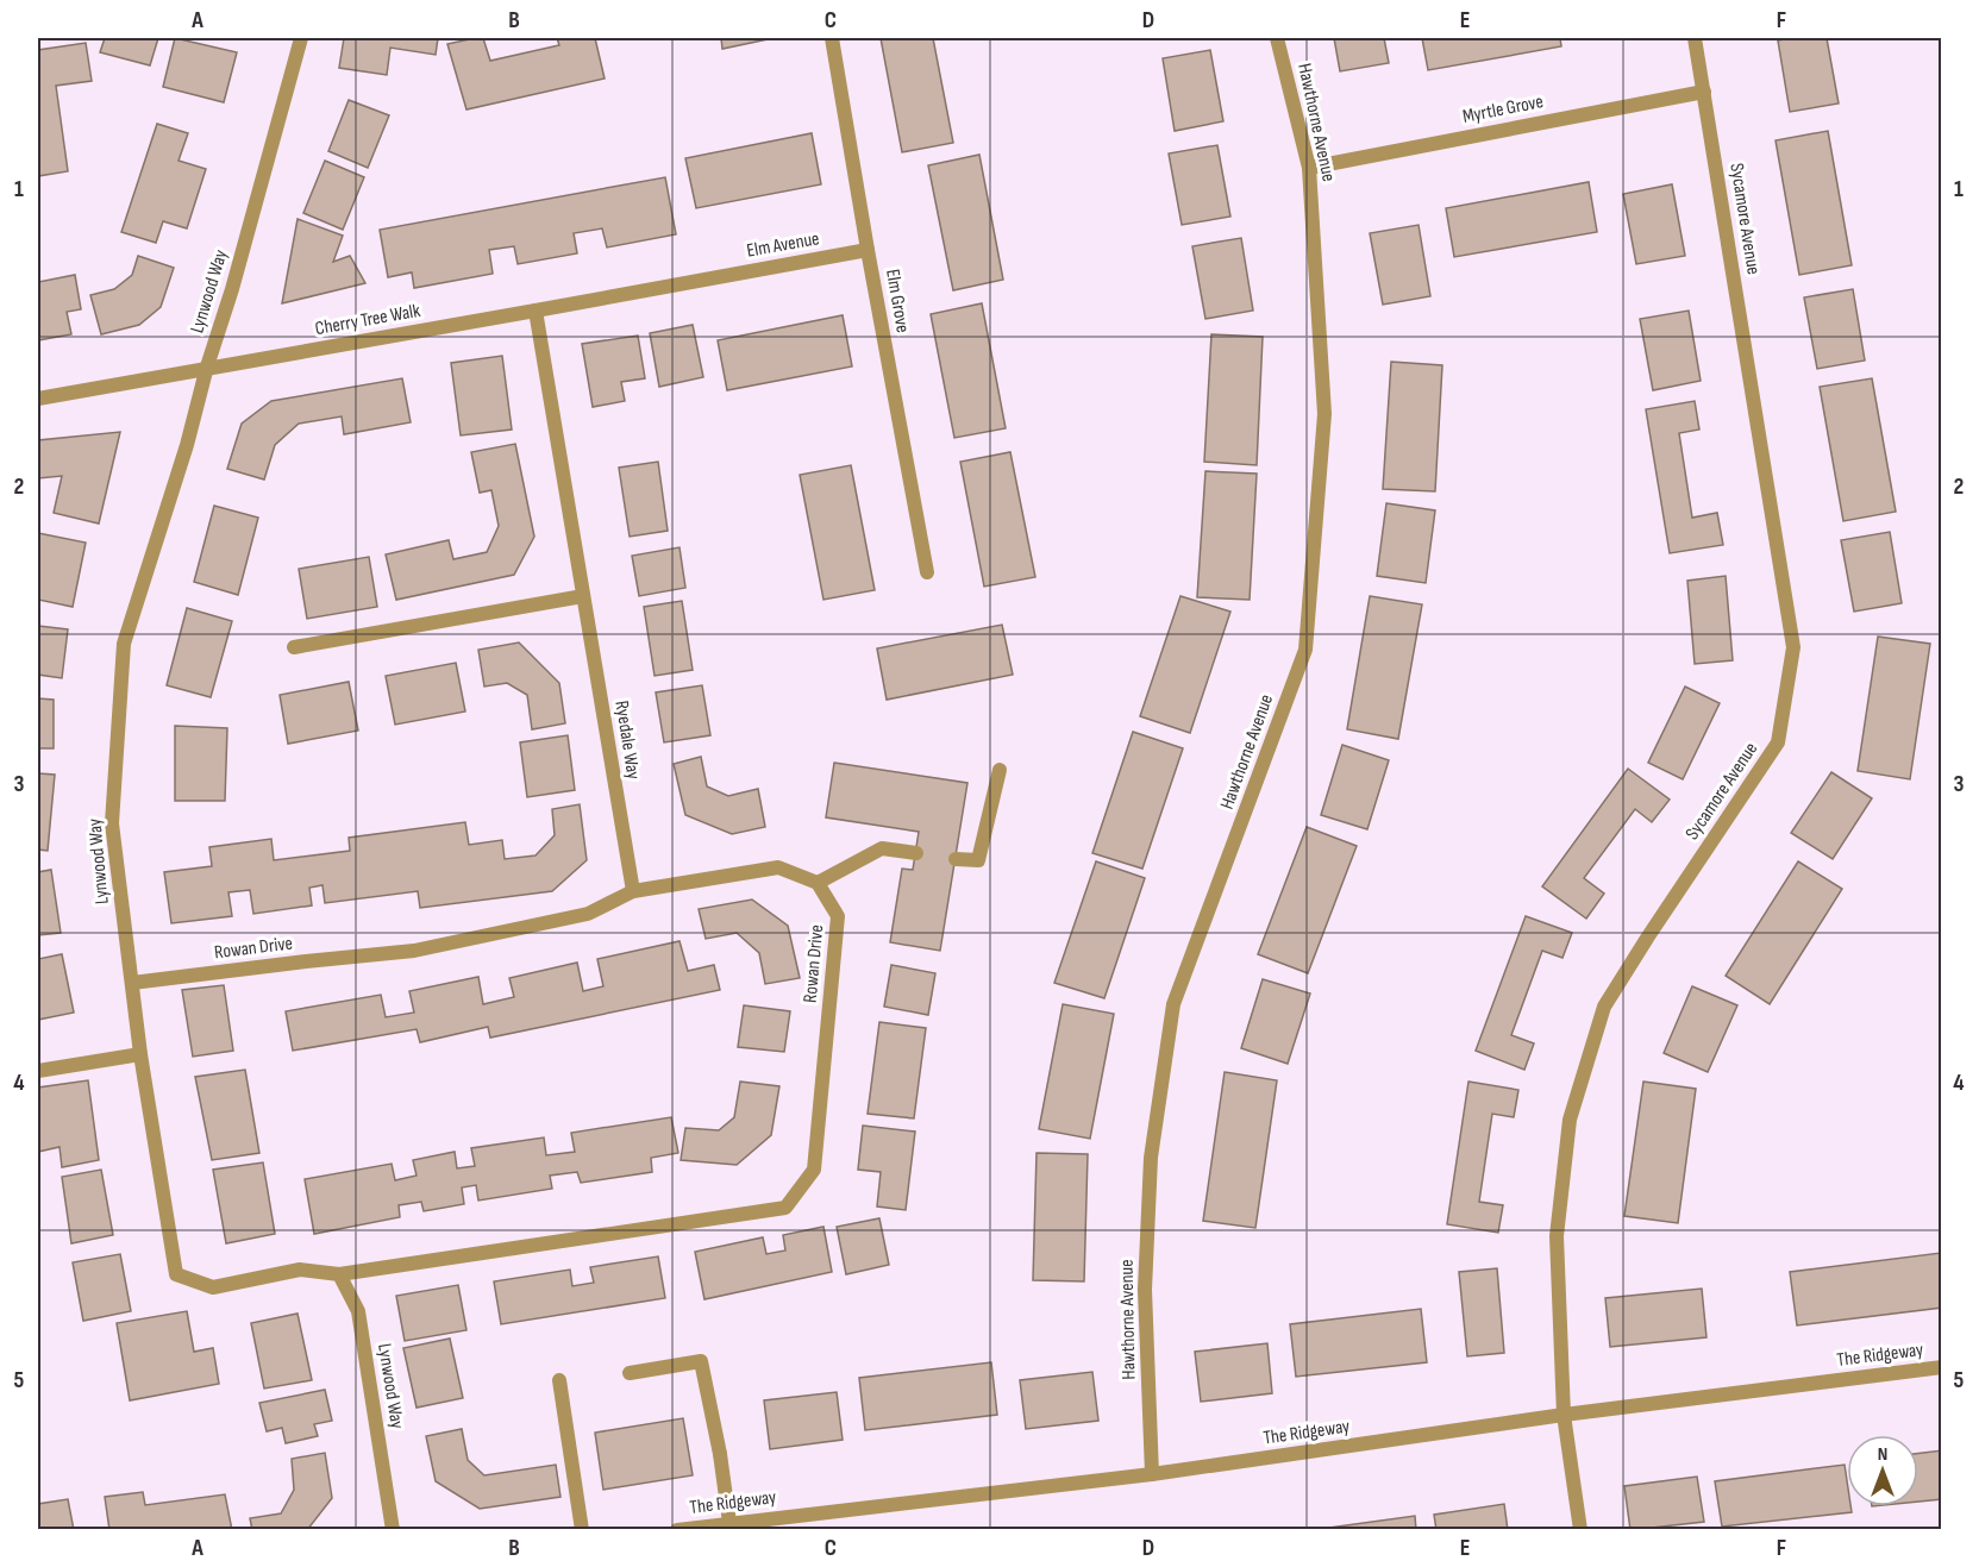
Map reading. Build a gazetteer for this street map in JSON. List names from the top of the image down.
{
  "streets": {
    "street": [
      "Myrtle Grove",
      "Hawthorne Avenue",
      "Sycamore Avenue",
      "Elm Avenue",
      "Lynwood Way",
      "Elm Grove",
      "Cherry Tree Walk",
      "Ryedale Way",
      "Rowan Drive",
      "The Ridgeway"
    ]
  },
  "crossings": [
    ["Myrtle Grove", "Hawthorne Avenue"],
    ["Myrtle Grove", "Sycamore Avenue"],
    ["Hawthorne Avenue", "The Ridgeway"],
    ["Sycamore Avenue", "The Ridgeway"],
    ["Elm Avenue", "Elm Grove"],
    ["Elm Avenue", "Cherry Tree Walk"],
    ["Lynwood Way", "Cherry Tree Walk"],
    ["Lynwood Way", "Rowan Drive"],
    ["Cherry Tree Walk", "Ryedale Way"],
    ["Ryedale Way", "Rowan Drive"]
  ],
  "north": "top",
  "grid": {
    "columns": [
      "A",
      "B",
      "C",
      "D",
      "E",
      "F"
    ],
    "rows": [
      "1",
      "2",
      "3",
      "4",
      "5"
    ]
  }
}
